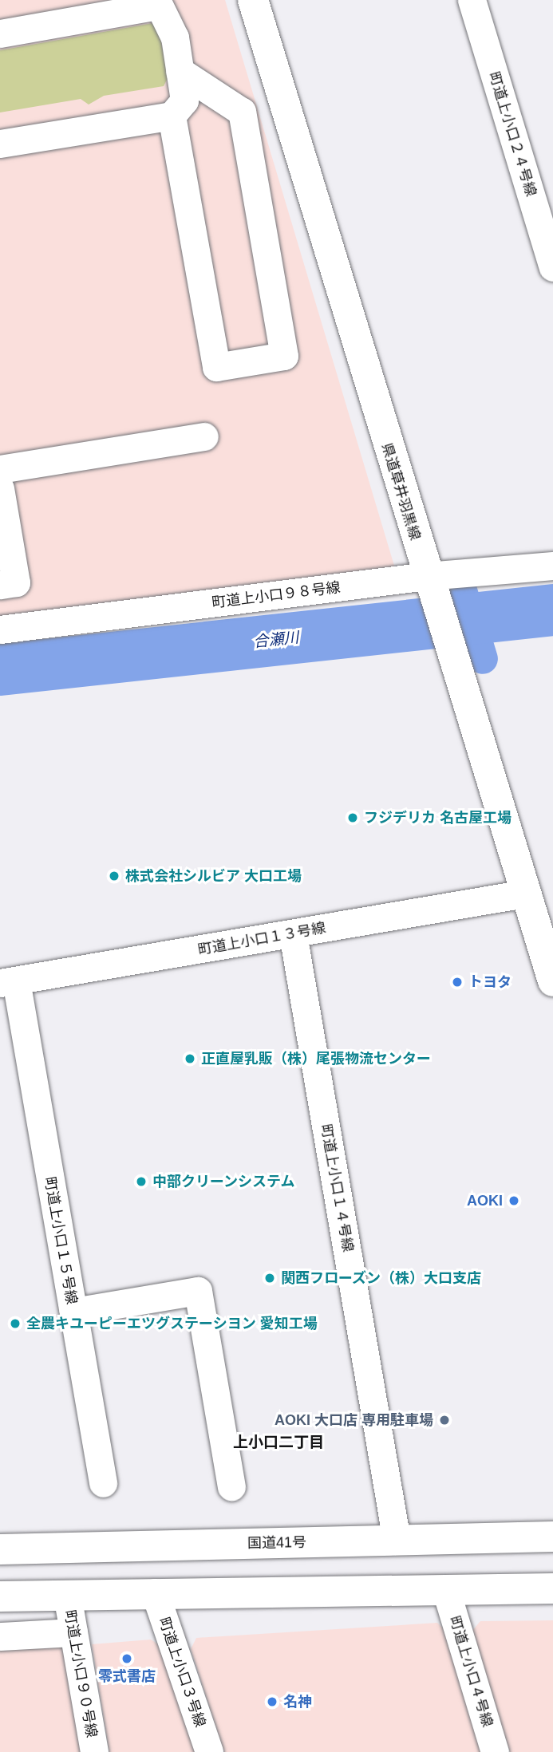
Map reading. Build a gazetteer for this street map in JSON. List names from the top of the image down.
{
  "streets": {
    "main road": ["県道草井羽黒線", "国道41号"],
    "street": [
      "町道上小口２４号線",
      "町道上小口９８号線",
      "町道上小口１３号線",
      "町道上小口１４号線",
      "町道上小口１５号線",
      "町道上小口４号線",
      "町道上小口３号線",
      "町道上小口９０号線"
    ]
  },
  "crossings": [
    ["県道草井羽黒線", "町道上小口９８号線"],
    ["県道草井羽黒線", "町道上小口１３号線"],
    ["町道上小口１３号線", "町道上小口１４号線"],
    ["町道上小口１３号線", "町道上小口１５号線"],
    ["町道上小口１４号線", "国道41号"]
  ],
  "districts": ["上小口二丁目"],
  "water": ["合瀬川"],
  "places": [
    "フジデリカ 名古屋工場",
    "株式会社シルビア 大口工場",
    "トヨタ",
    "正直屋乳販（株）尾張物流センター",
    "中部クリーンシステム",
    "AOKI",
    "関西フローズン（株）大口支店",
    "全農キユーピーエツグステーシヨン 愛知工場",
    "AOKI 大口店 専用駐車場",
    "零式書店",
    "名神"
  ]
}
